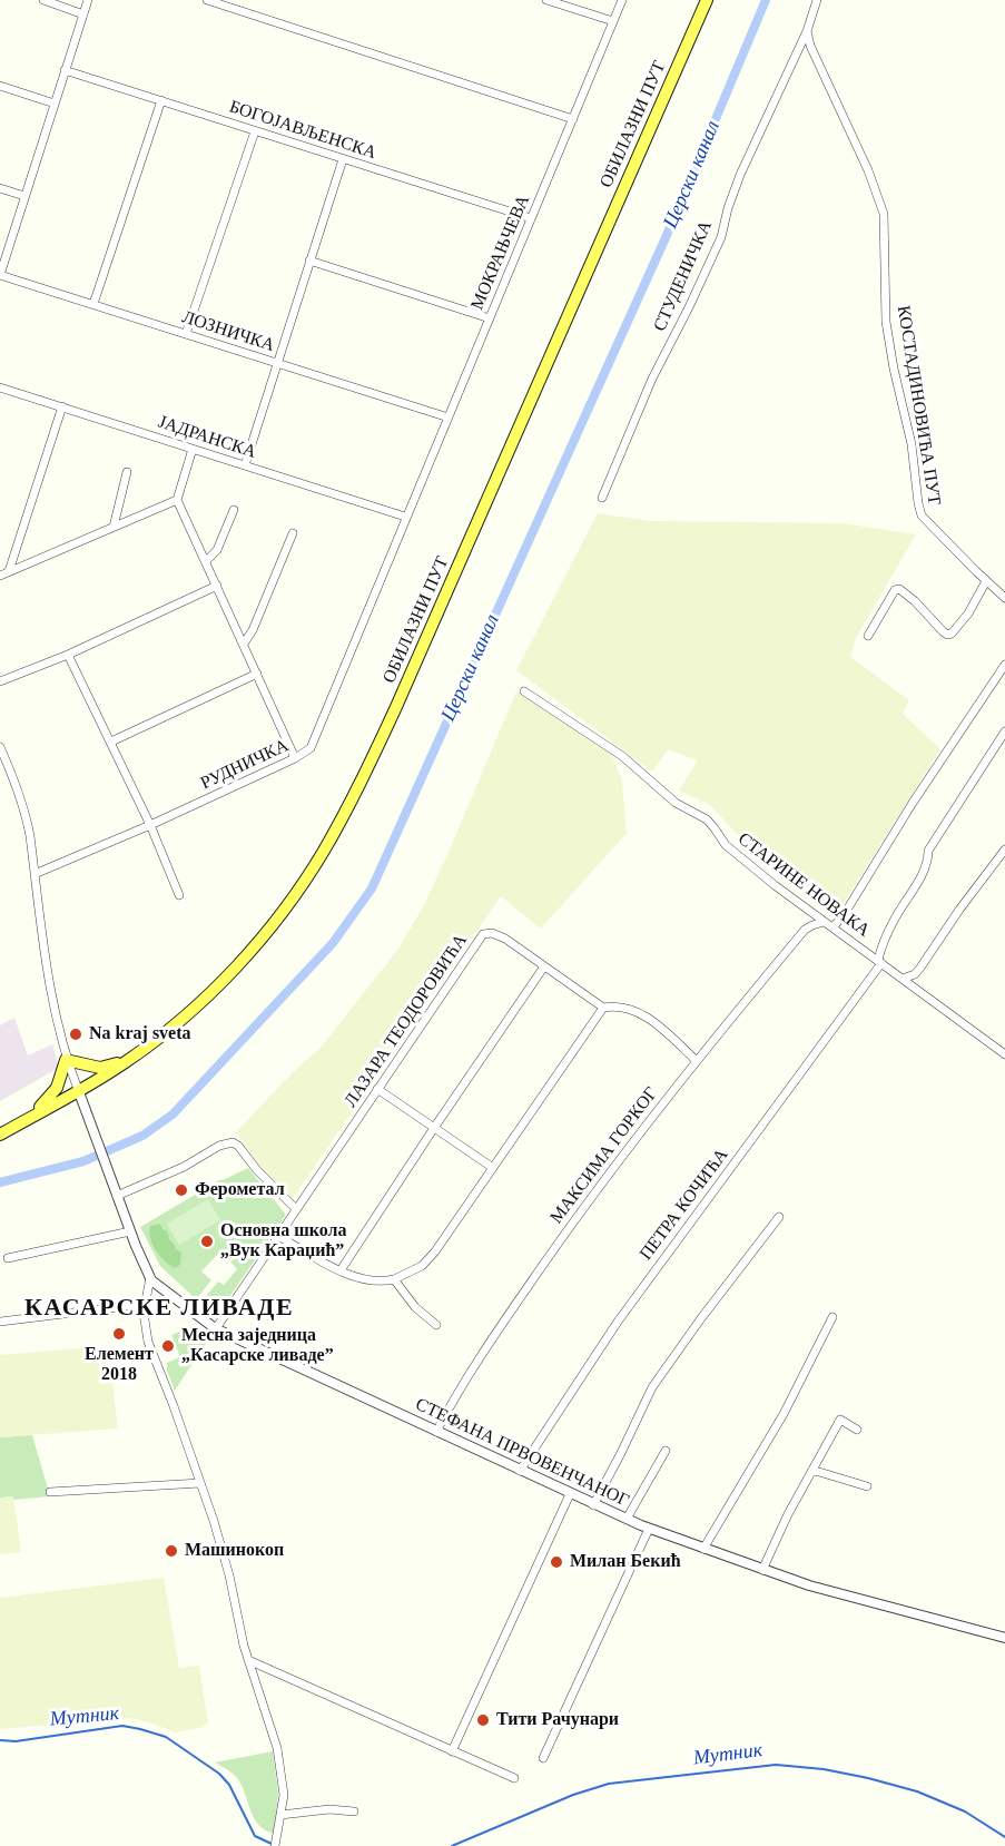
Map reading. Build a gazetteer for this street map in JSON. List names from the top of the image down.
{
  "streets": {
    "main road": ["ОБИЛАЗНИ ПУТ"],
    "street": [
      "БОГОЈАВЉЕНСКА",
      "МОКРАЊЧЕВА",
      "СТУДЕНИЧКА",
      "ЛОЗНИЧКА",
      "КОСТАДИНОВИЋА ПУТ",
      "ЈАДРАНСКА",
      "РУДНИЧКА",
      "СТАРИНЕ НОВАКА",
      "ЛАЗАРА ТЕОДОРОВИЋА",
      "МАКСИМА ГОРКОГ",
      "ПЕТРА КОЧИЋА",
      "СТЕФАНА ПРВОВЕНЧАНОГ"
    ]
  },
  "crossings": [
    ["ОБИЛАЗНИ ПУТ", "СТЕФАНА ПРВОВЕНЧАНОГ"],
    ["БОГОЈАВЉЕНСКА", "МОКРАЊЧЕВА"],
    ["МОКРАЊЧЕВА", "ЛОЗНИЧКА"],
    ["МОКРАЊЧЕВА", "ЈАДРАНСКА"],
    ["МОКРАЊЧЕВА", "РУДНИЧКА"],
    ["СТУДЕНИЧКА", "КОСТАДИНОВИЋА ПУТ"],
    ["ЈАДРАНСКА", "РУДНИЧКА"],
    ["СТАРИНЕ НОВАКА", "МАКСИМА ГОРКОГ"],
    ["СТАРИНЕ НОВАКА", "ПЕТРА КОЧИЋА"],
    ["ЛАЗАРА ТЕОДОРОВИЋА", "СТЕФАНА ПРВОВЕНЧАНОГ"],
    ["МАКСИМА ГОРКОГ", "СТЕФАНА ПРВОВЕНЧАНОГ"],
    ["ПЕТРА КОЧИЋА", "СТЕФАНА ПРВОВЕНЧАНОГ"]
  ],
  "districts": ["КАСАРСКЕ ЛИВАДЕ"],
  "water": ["Церски канал", "Мутник"],
  "places": [
    "Na kraj sveta",
    "Ферометал",
    "Основна школа „Вук Караџић”",
    "Елемент 2018",
    "Месна заједница „Касарске ливаде”",
    "Машинокоп",
    "Милан Бекић",
    "Тити Рачунари"
  ]
}
